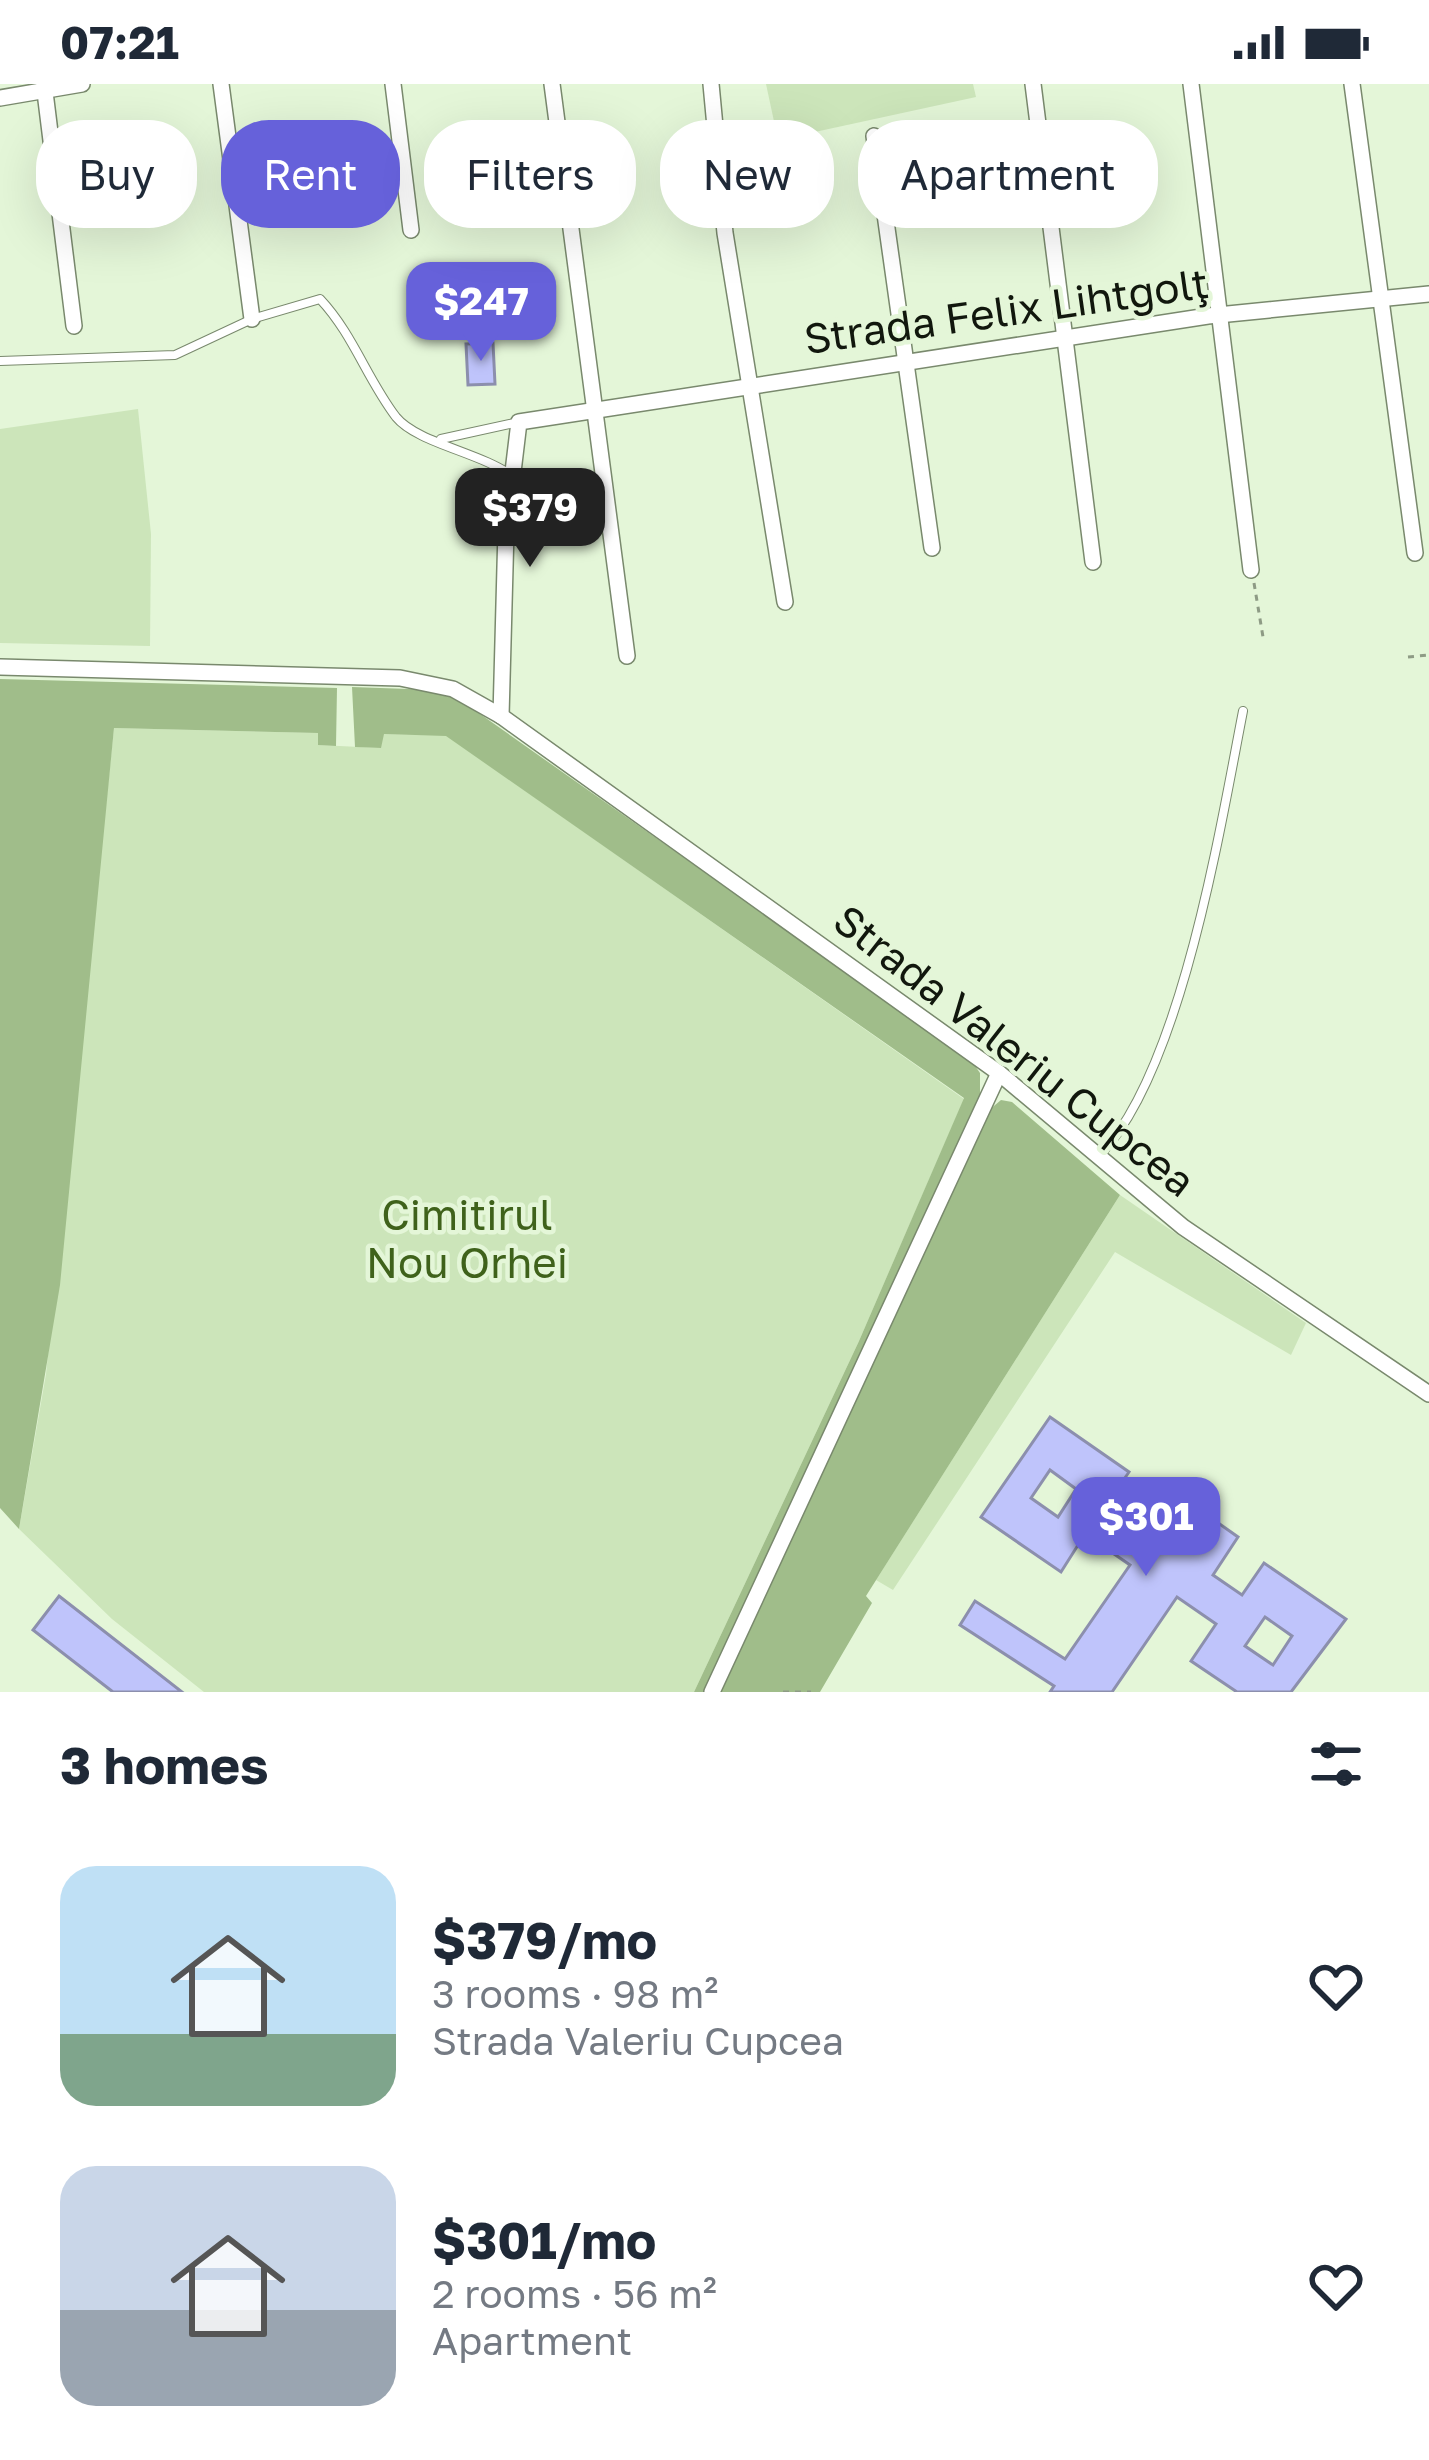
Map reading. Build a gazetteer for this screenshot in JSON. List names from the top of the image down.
{
  "streets": {
    "street": ["Strada Felix Lihtgolţ", "Strada Valeriu Cupcea"]
  },
  "parks": ["Cimitirul Nou Orhei"],
  "page": {
    "status": "07:21",
    "chip": [
      "Buy",
      "Rent",
      "Filters",
      "New",
      "Apartment"
    ],
    "price": ["$247", "$379", "$301"],
    "heading": "3 homes",
    "list": [
      {
        "name": "$379/mo",
        "note": "3 rooms · 98 m² · Strada Valeriu Cupcea"
      },
      {
        "name": "$301/mo",
        "note": "2 rooms · 56 m² · Apartment"
      }
    ]
  }
}
